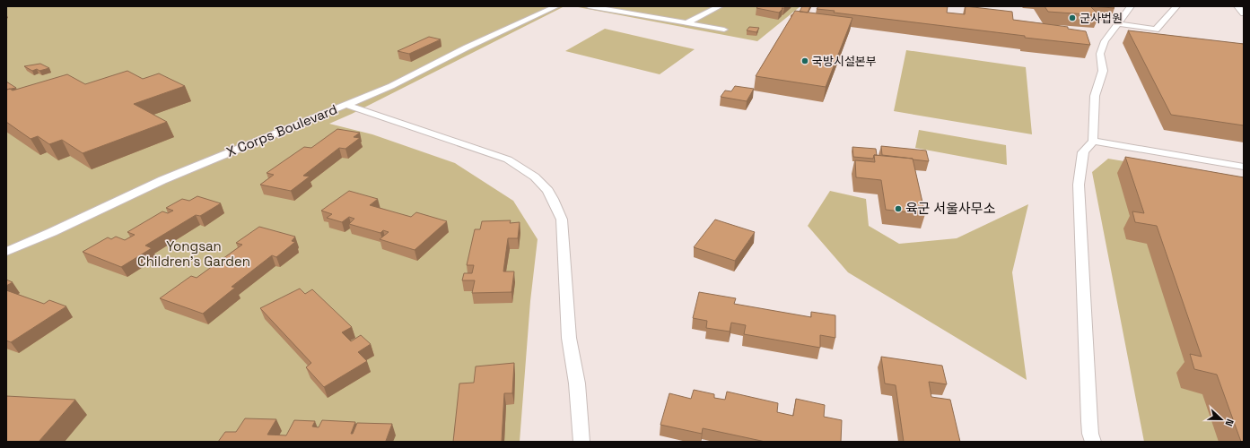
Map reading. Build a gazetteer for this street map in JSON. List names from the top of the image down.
{
  "streets": {
    "lane": ["X Corps Boulevard"]
  },
  "parks": ["Yongsan Children's Garden"],
  "places": ["군사법원", "국방시설본부", "육군 서울사무소"],
  "north": "right"
}
